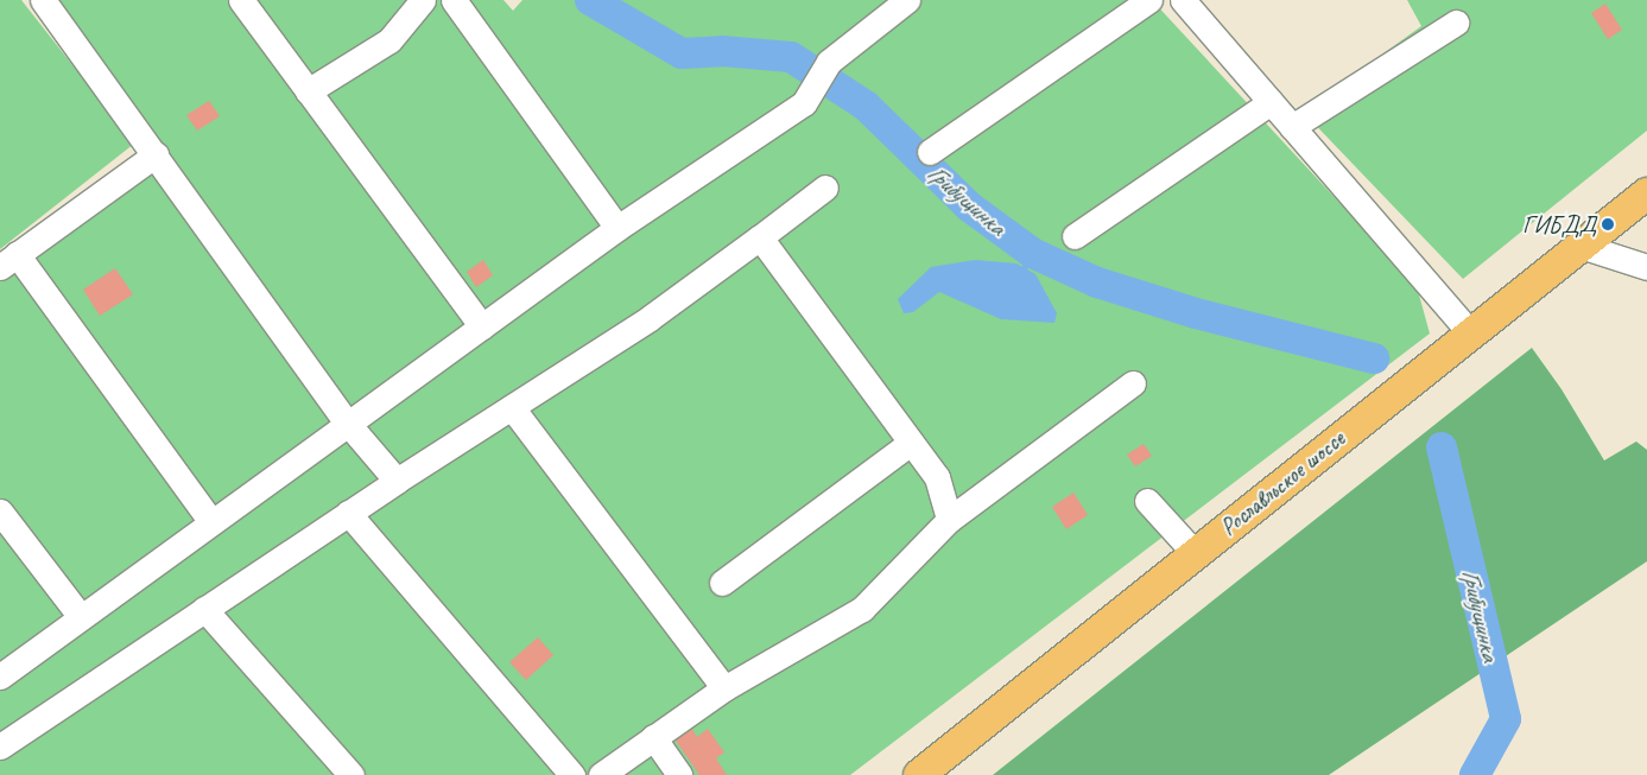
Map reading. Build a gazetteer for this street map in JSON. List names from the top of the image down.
{
  "streets": {
    "main road": ["Рославльское шоссе"]
  },
  "water": ["Грибущинка"],
  "places": ["ГИБДД"]
}
